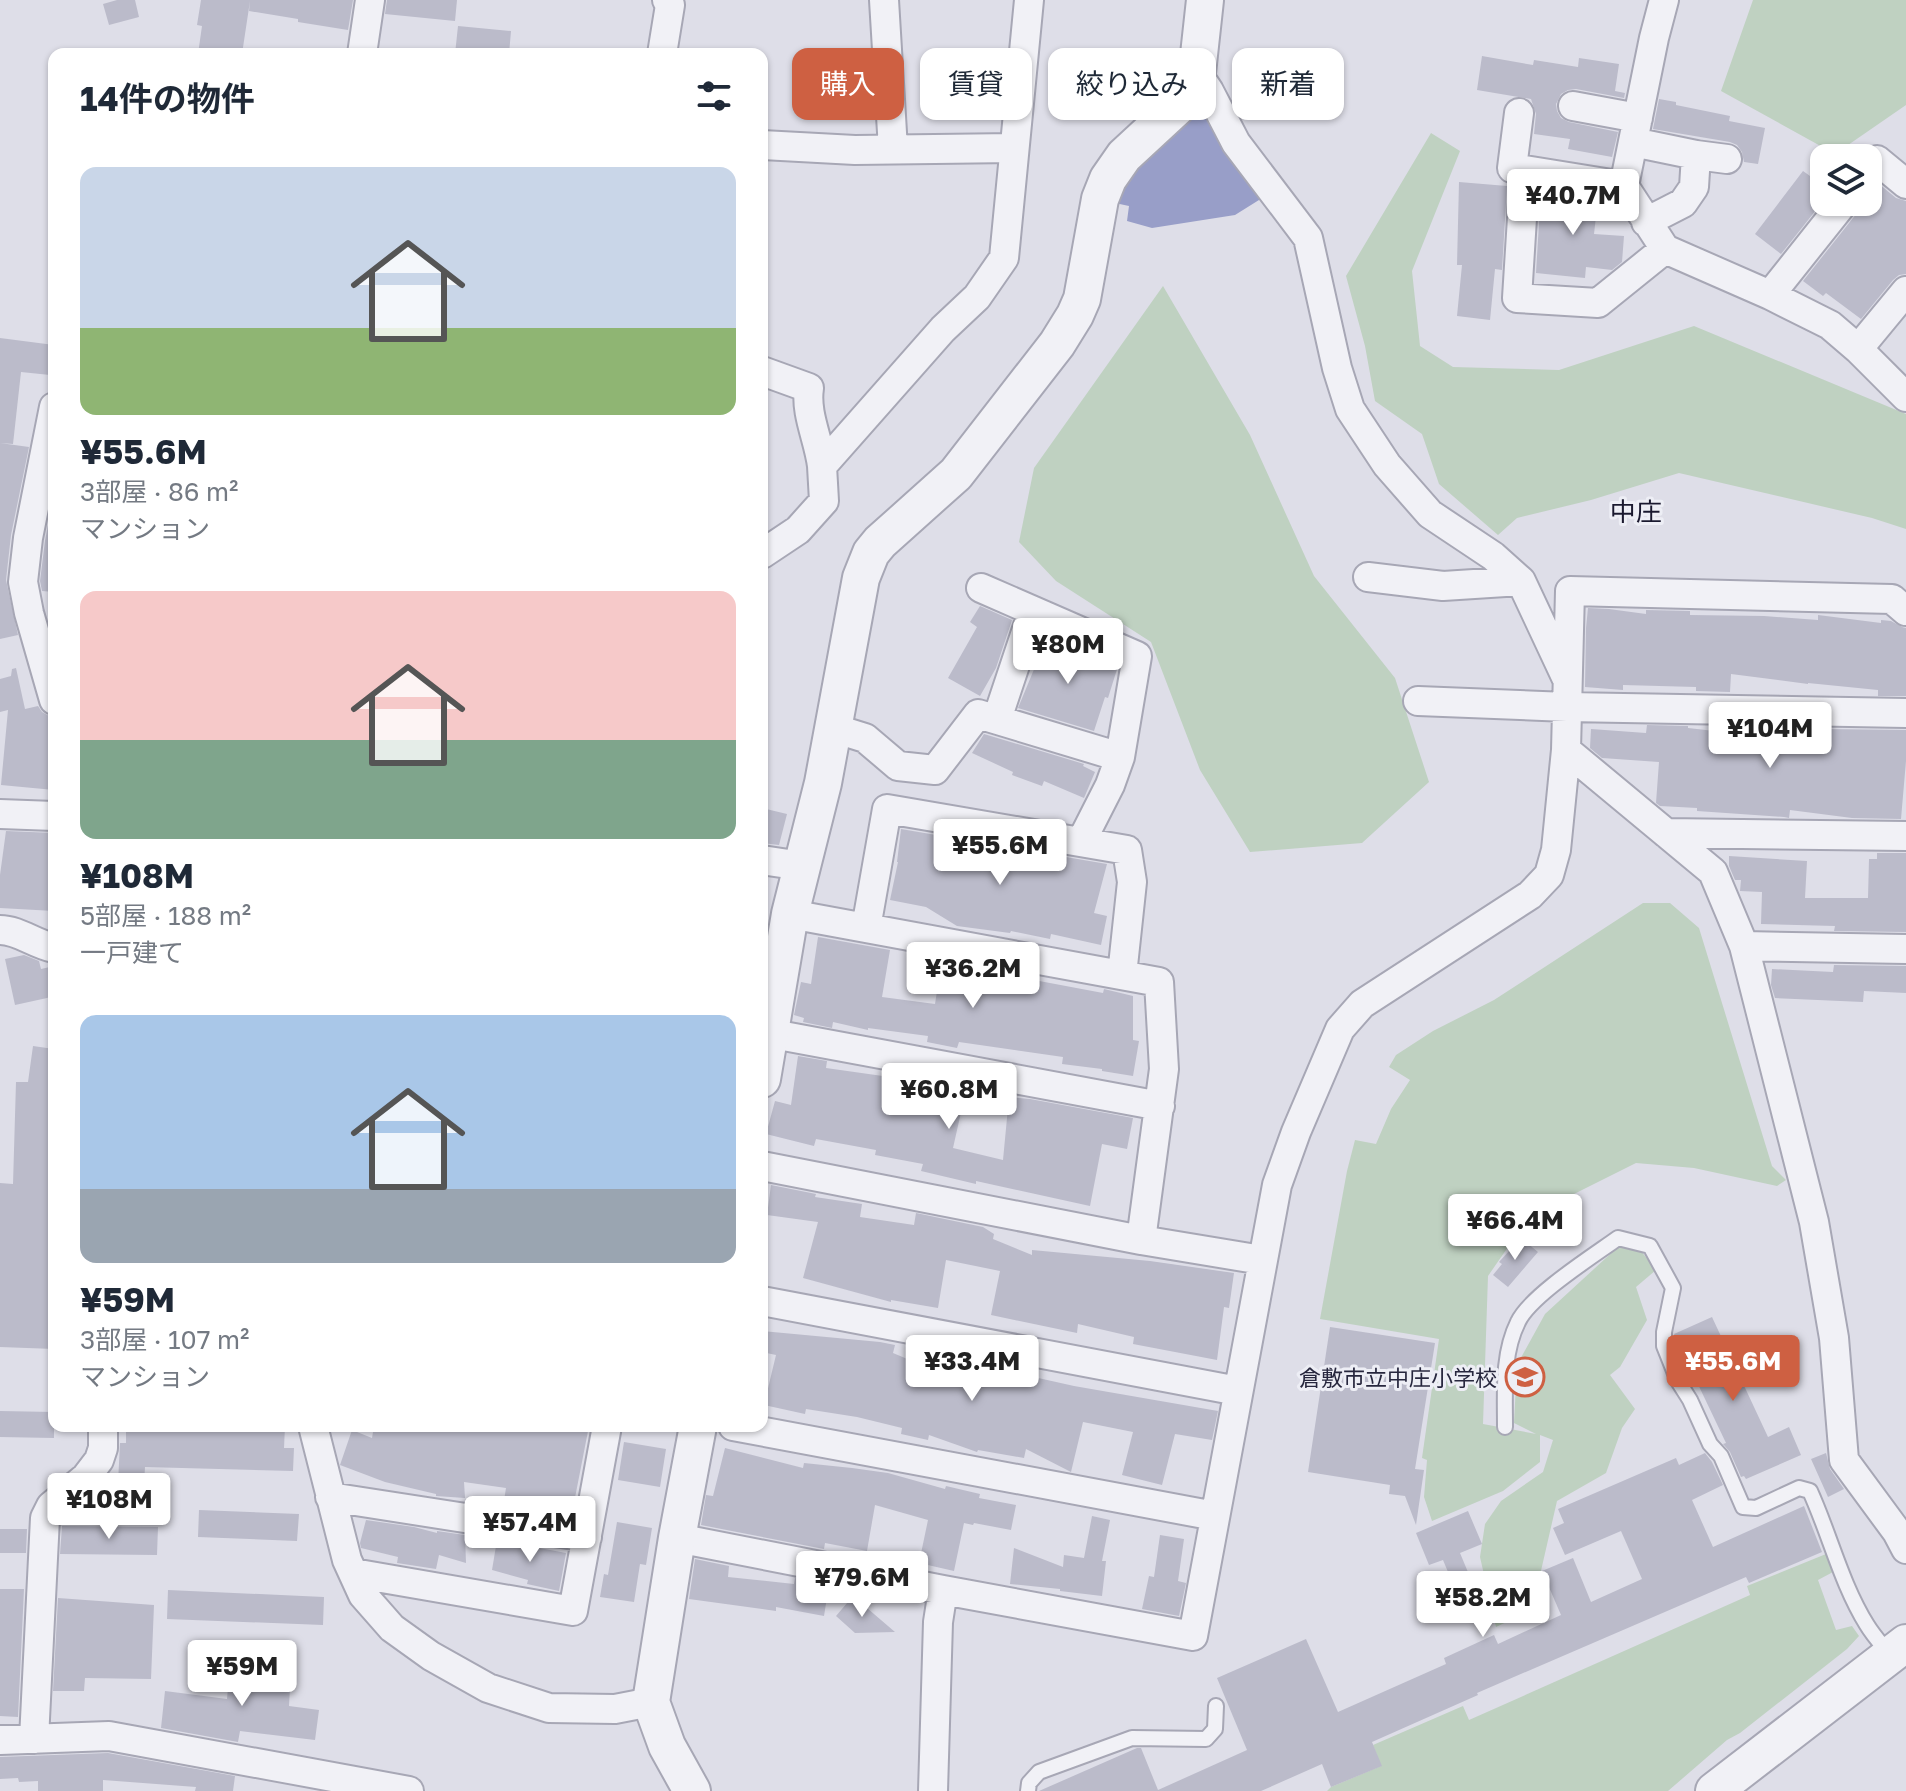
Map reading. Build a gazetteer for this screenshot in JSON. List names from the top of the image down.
{
  "districts": ["中庄"],
  "places": {
    "school or university": ["倉敷市立中庄小学校"]
  },
  "page": {
    "chip": [
      "購入",
      "賃貸",
      "絞り込み",
      "新着"
    ],
    "heading": "14件の物件",
    "list": [
      {
        "name": "¥55.6M",
        "note": "3部屋 · 86 m² · マンション"
      },
      {
        "name": "¥108M",
        "note": "5部屋 · 188 m² · 一戸建て"
      },
      {
        "name": "¥59M",
        "note": "3部屋 · 107 m² · マンション"
      }
    ],
    "price": [
      "¥40.7M",
      "¥80M",
      "¥104M",
      "¥55.6M",
      "¥36.2M",
      "¥60.8M",
      "¥66.4M",
      "¥33.4M",
      "¥55.6M",
      "¥108M",
      "¥57.4M",
      "¥79.6M",
      "¥58.2M",
      "¥59M"
    ]
  }
}
